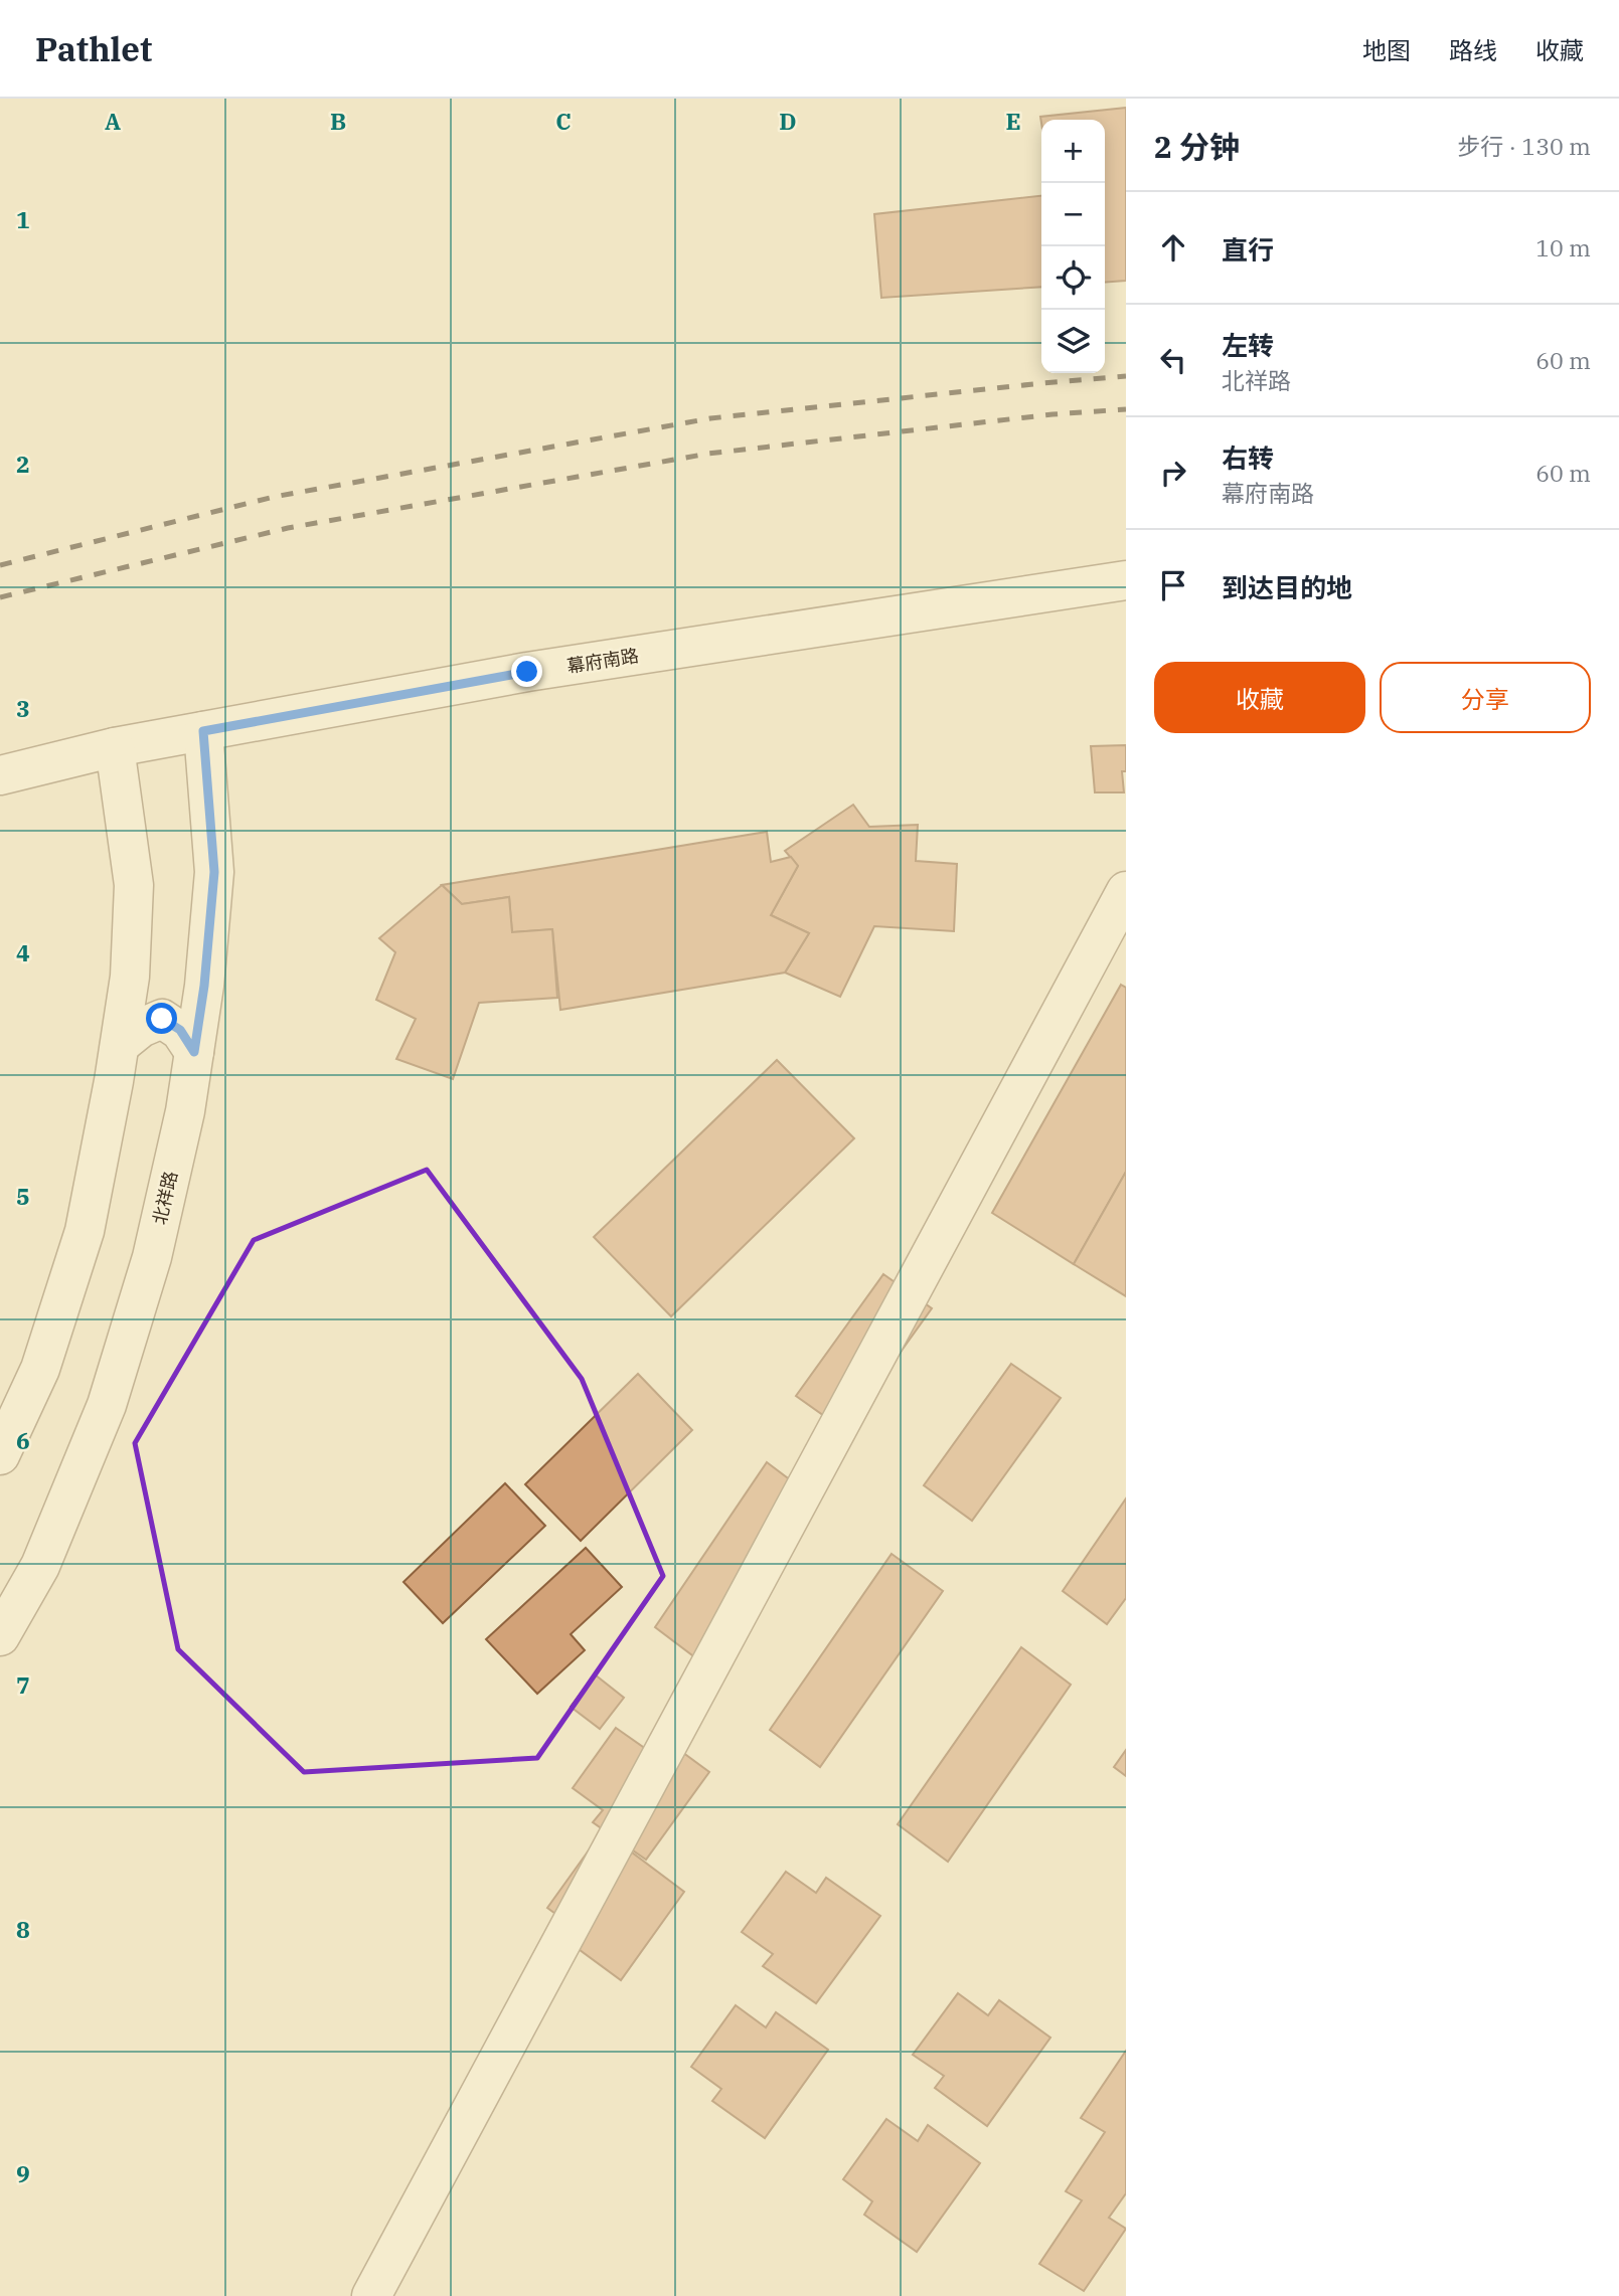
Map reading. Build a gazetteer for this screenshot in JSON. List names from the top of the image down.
{
  "streets": {
    "street": ["幕府南路", "北祥路"]
  },
  "crossings": [
    ["幕府南路", "北祥路"]
  ],
  "page": {
    "header": "Pathlet",
    "nav": ["地图", "路线", "收藏"],
    "heading": ["2 分钟", "步行 · 130 m"],
    "map_buttons": ["+", "−"],
    "list": [
      ["直行", "10 m"],
      ["左转", "北祥路", "60 m"],
      ["右转", "幕府南路", "60 m"],
      "到达目的地"
    ],
    "buttons": ["收藏", "分享"]
  },
  "grid": {
    "columns": [
      "A",
      "B",
      "C",
      "D",
      "E"
    ],
    "rows": [
      "1",
      "2",
      "3",
      "4",
      "5",
      "6",
      "7",
      "8",
      "9"
    ]
  }
}
